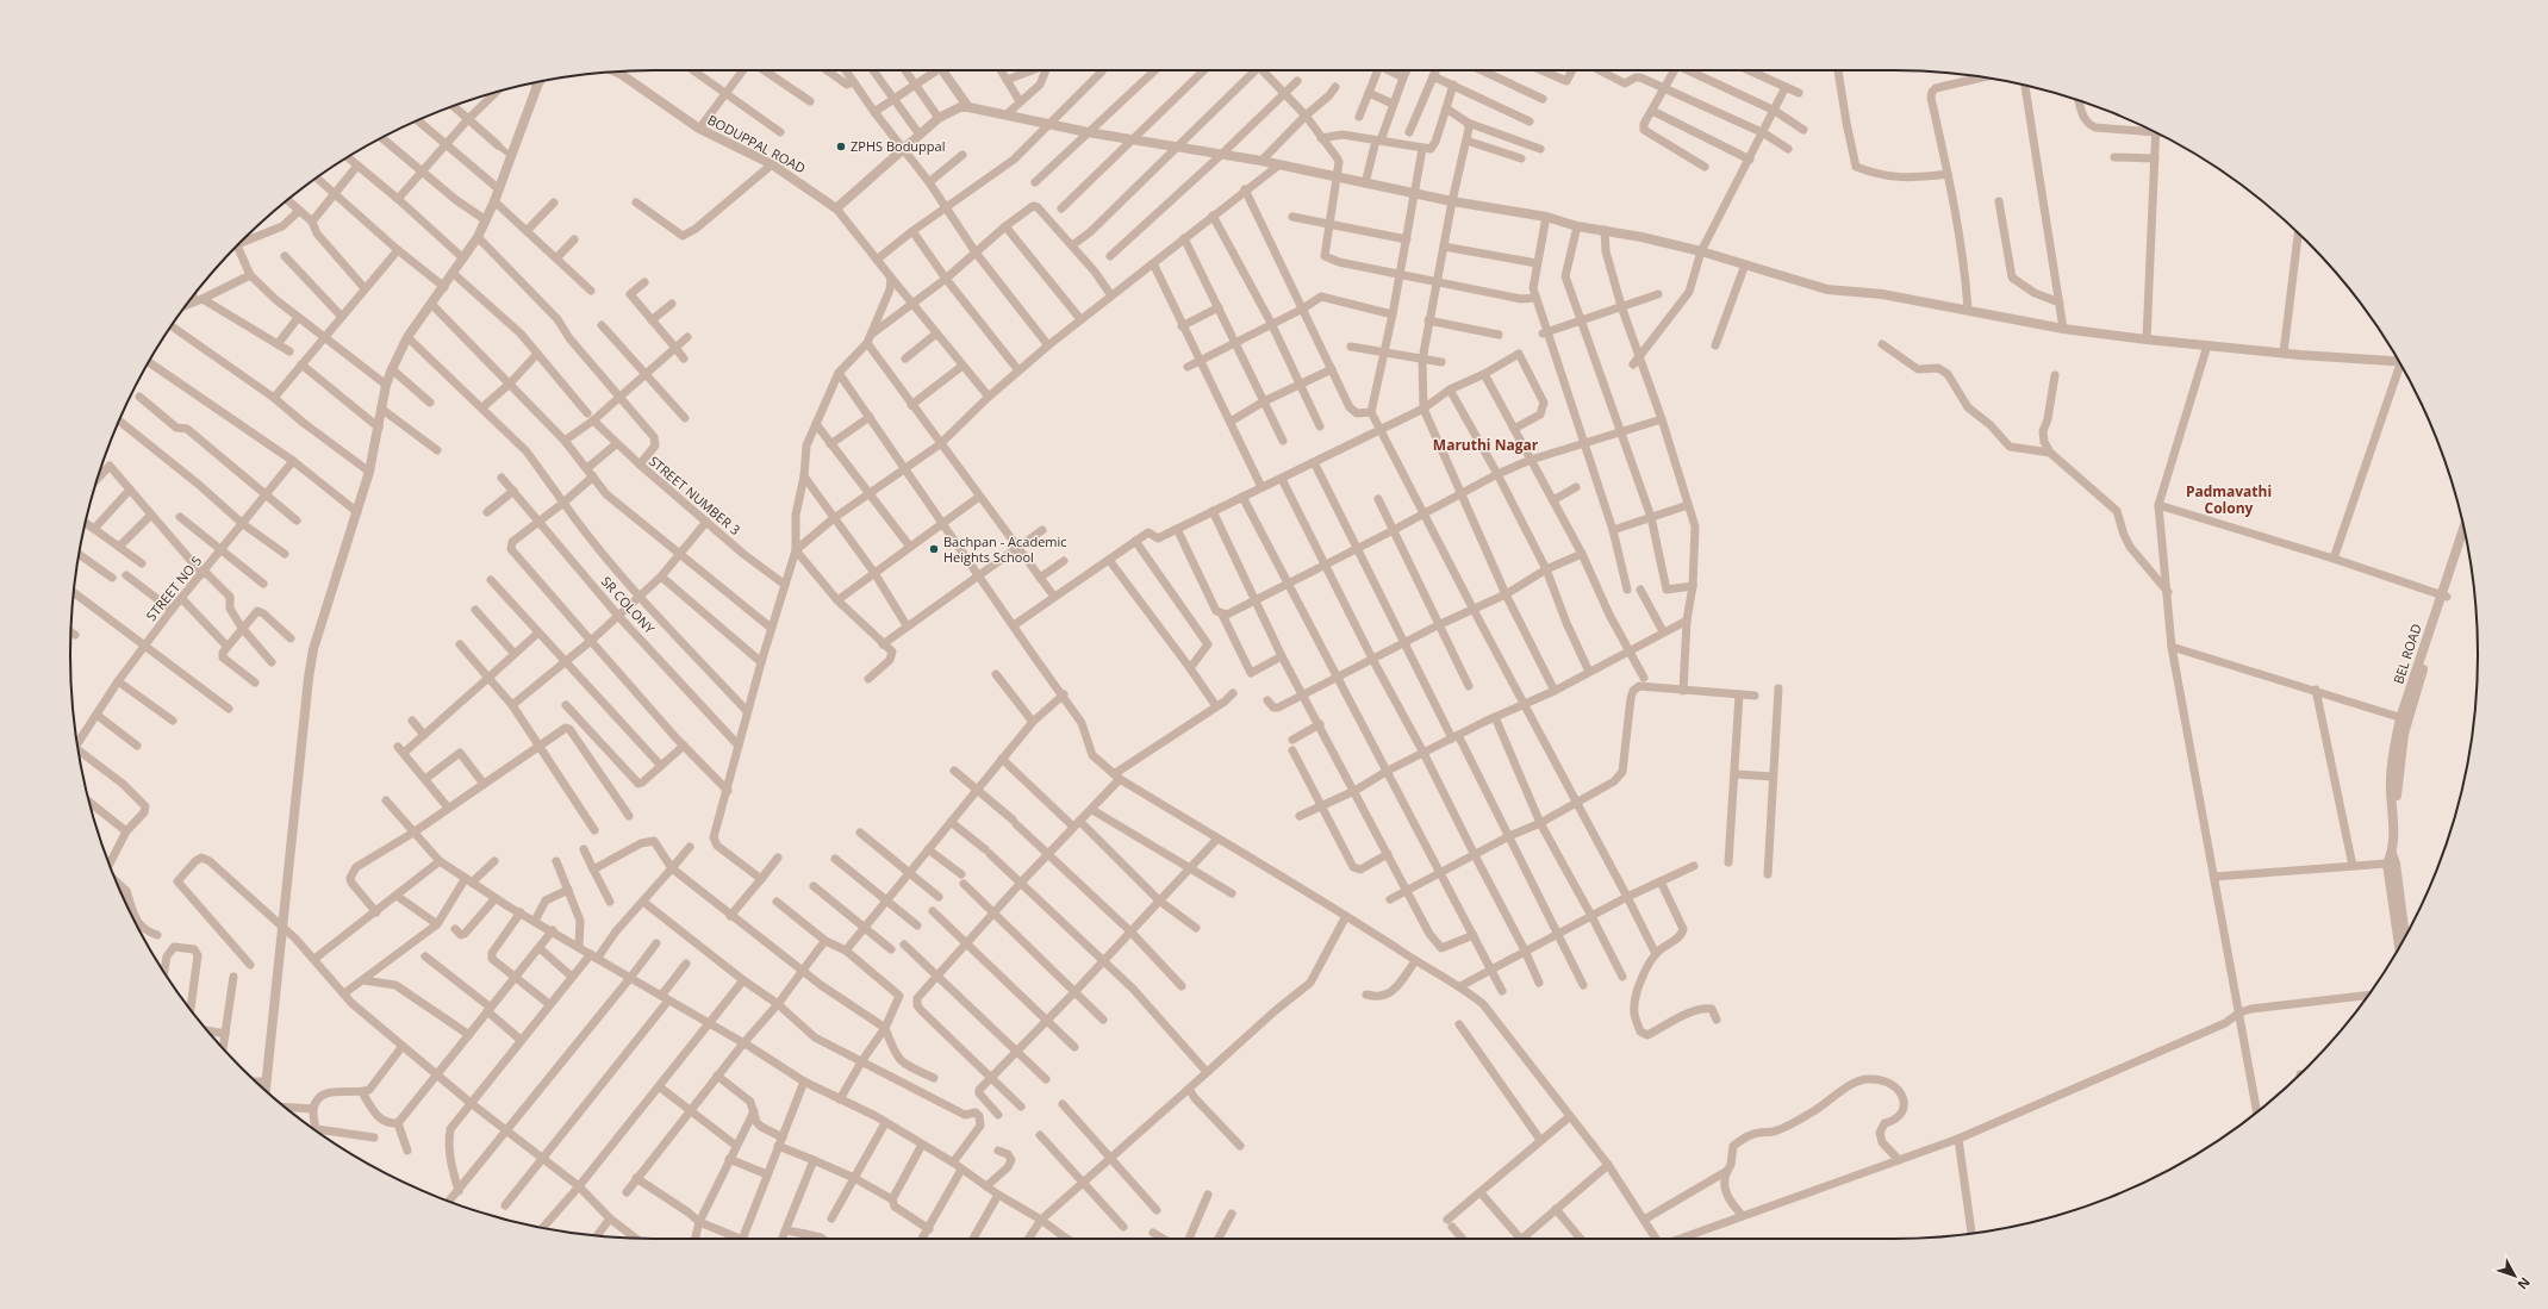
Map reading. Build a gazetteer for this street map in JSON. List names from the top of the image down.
{
  "streets": {
    "street": [
      "BODUPPAL ROAD",
      "STREET NUMBER 3",
      "STREET NO 5",
      "SR COLONY",
      "BEL ROAD"
    ]
  },
  "districts": ["Maruthi Nagar", "Padmavathi Colony"],
  "places": ["ZPHS Boduppal", "Bachpan - Academic Heights School"],
  "north": "bottom right"
}
